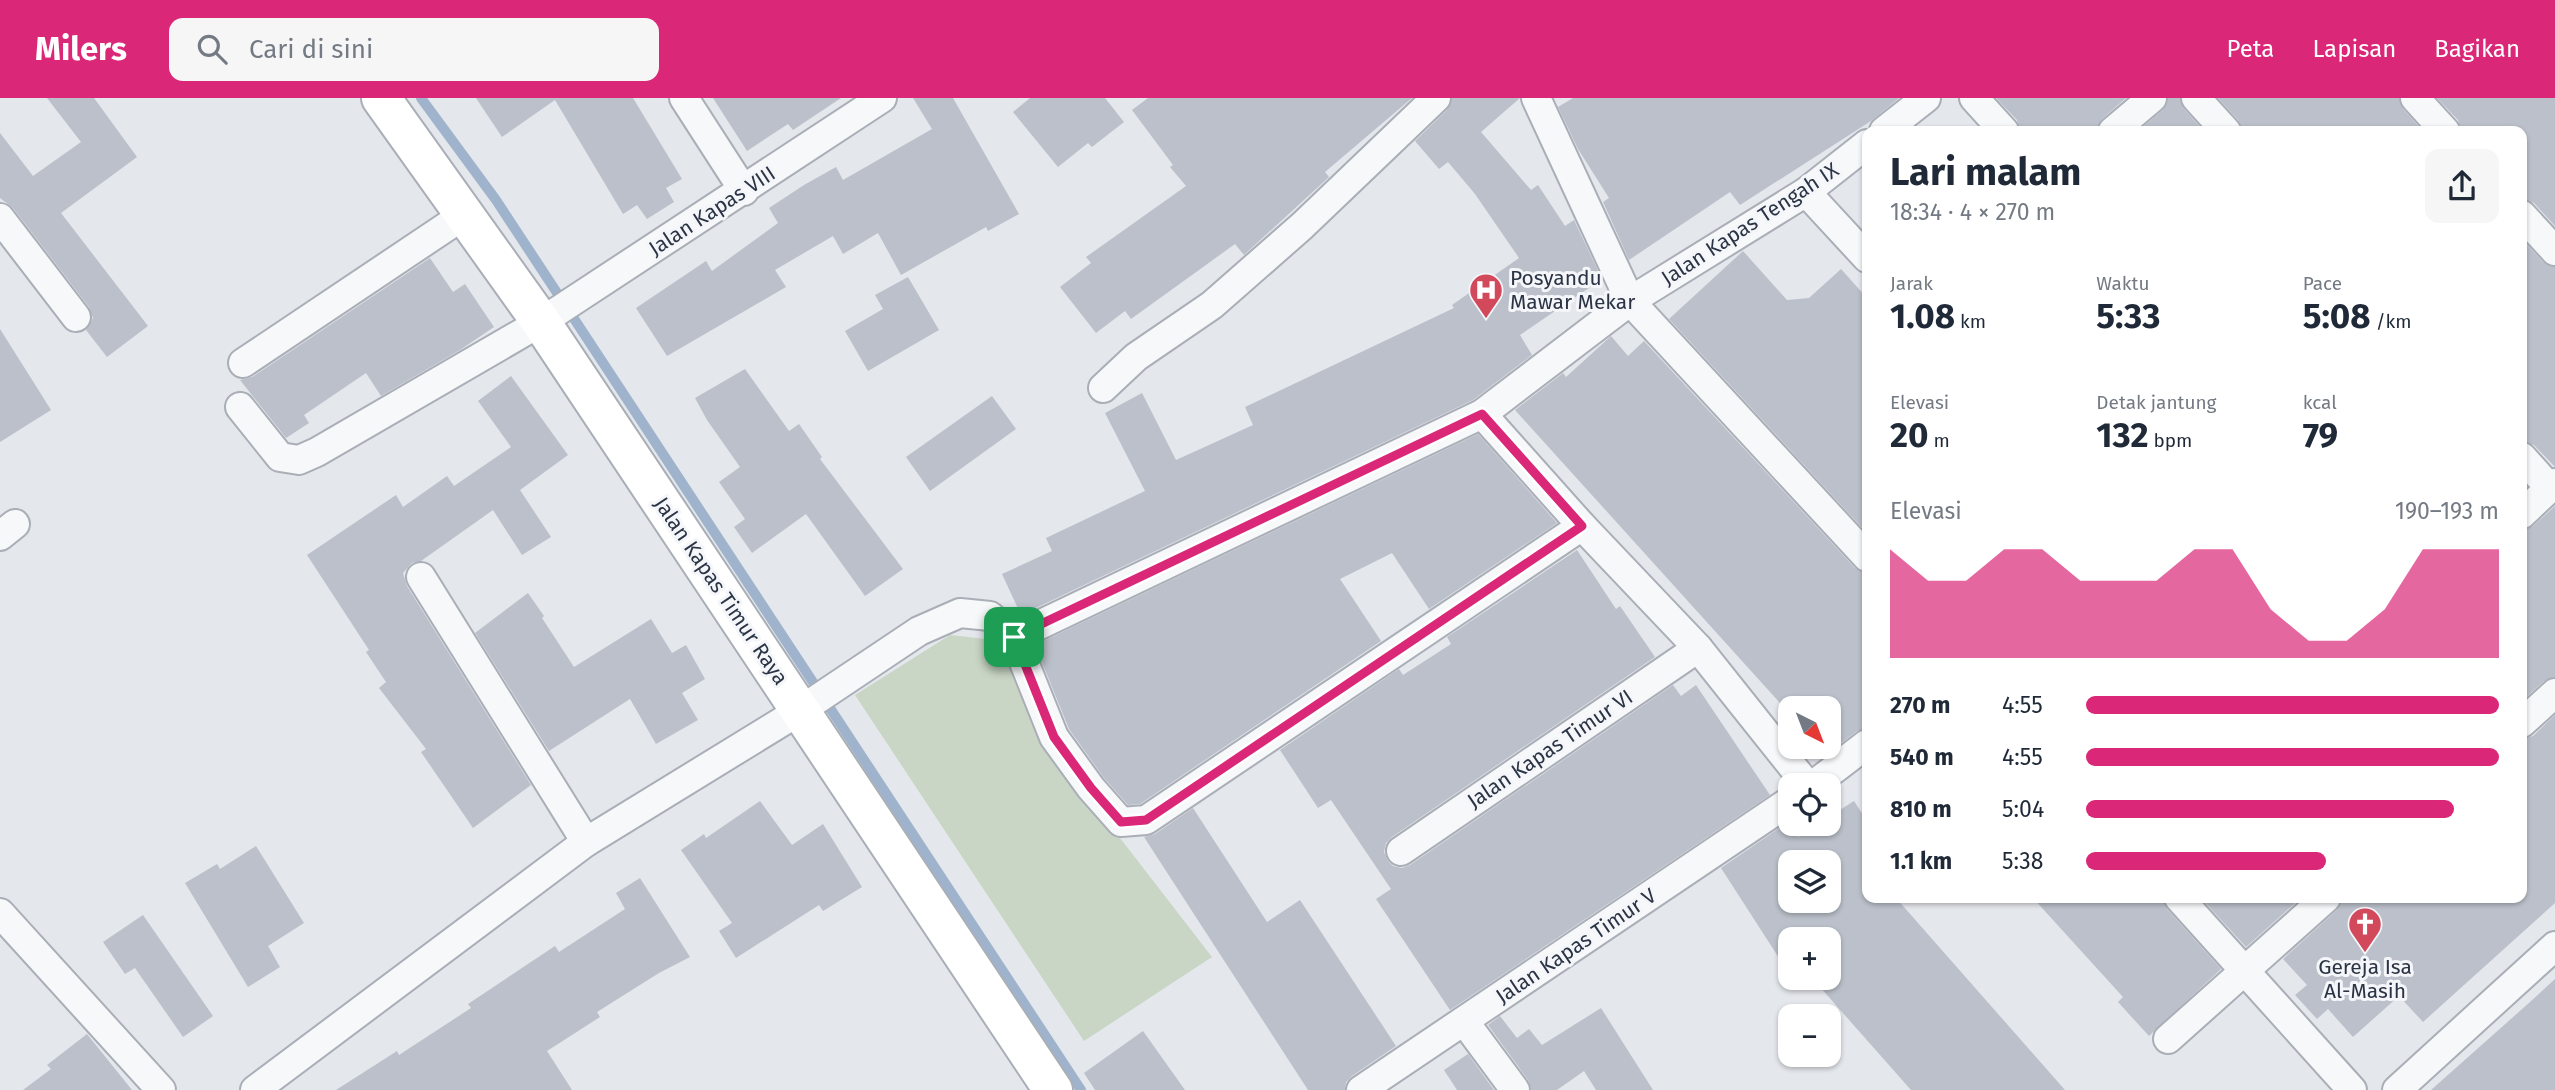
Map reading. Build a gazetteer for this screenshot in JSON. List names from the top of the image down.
{
  "streets": {
    "street": [
      "Jalan Kapas VIII",
      "Jalan Kapas Tengah IX",
      "Jalan Kapas Timur Raya",
      "Jalan Kapas Timur VI",
      "Jalan Kapas Timur V"
    ]
  },
  "crossings": [
    ["Jalan Kapas VIII", "Jalan Kapas Timur Raya"]
  ],
  "places": {
    "hospital": ["Posyandu Mawar Mekar"],
    "church": ["Gereja Isa Al-Masih"]
  },
  "north": "bottom right",
  "page": {
    "header": "Milers",
    "search": "Cari di sini",
    "nav": ["Peta", "Lapisan", "Bagikan"],
    "heading": ["Lari malam", "18:34 · 4 × 270 m"],
    "stats": [
      ["Jarak", "1.08 km"],
      ["Waktu", "5:33"],
      ["Pace", "5:08 /km"],
      ["Elevasi", "20 m"],
      ["Detak jantung", "132 bpm"],
      ["kcal", "79"]
    ],
    "chart": ["Elevasi", "190–193 m"],
    "list": [
      {
        "name": "270 m",
        "note": "4:55"
      },
      {
        "name": "540 m",
        "note": "4:55"
      },
      {
        "name": "810 m",
        "note": "5:04"
      },
      {
        "name": "1.1 km",
        "note": "5:38"
      }
    ],
    "map_buttons": ["+", "−"]
  }
}
